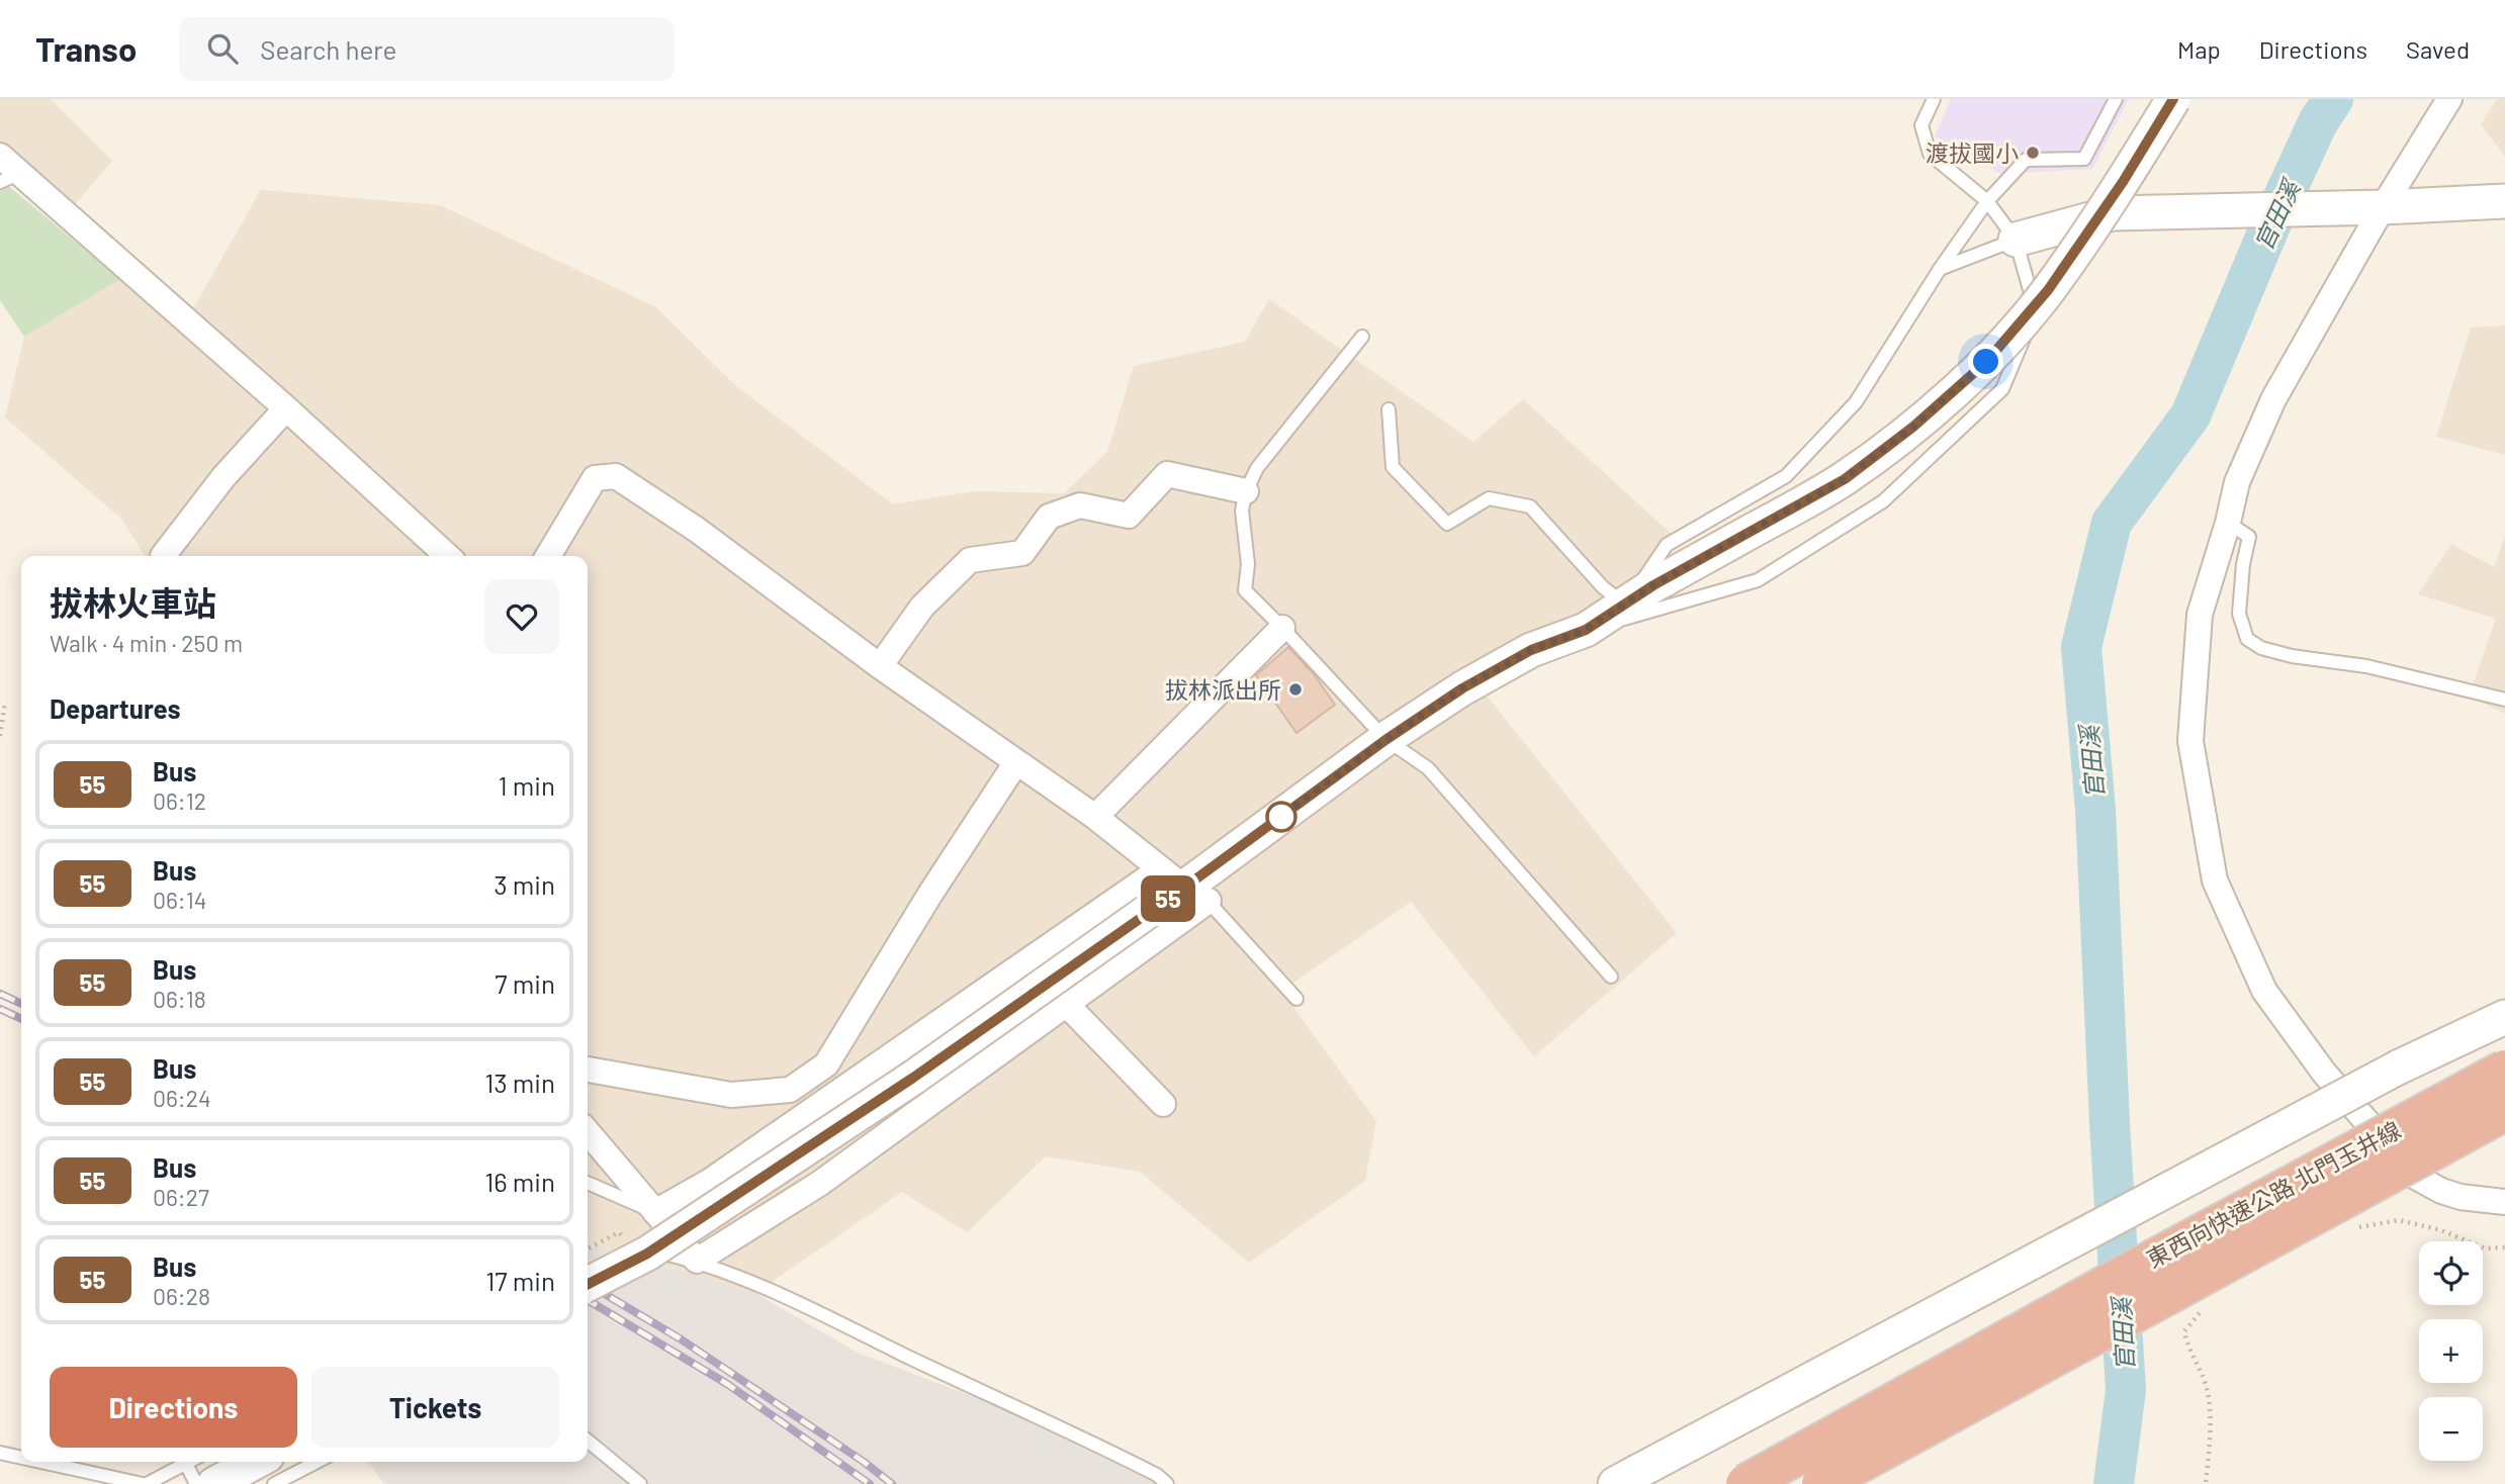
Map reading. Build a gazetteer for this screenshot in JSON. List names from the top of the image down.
{
  "streets": {
    "highway": ["東西向快速公路 北門玉井線"]
  },
  "water": ["官田溪"],
  "places": ["渡拔國小", "拔林派出所"],
  "lines": ["bus line 55"],
  "page": {
    "header": "Transo",
    "search": "Search here",
    "nav": ["Map", "Directions", "Saved"],
    "on_map": "55",
    "heading": [
      ["拔林火車站", "Walk · 4 min · 250 m"],
      "Departures"
    ],
    "list": [
      {
        "mark": "55",
        "name": "Bus",
        "note": "06:12",
        "value": "1 min"
      },
      {
        "mark": "55",
        "name": "Bus",
        "note": "06:14",
        "value": "3 min"
      },
      {
        "mark": "55",
        "name": "Bus",
        "note": "06:18",
        "value": "7 min"
      },
      {
        "mark": "55",
        "name": "Bus",
        "note": "06:24",
        "value": "13 min"
      },
      {
        "mark": "55",
        "name": "Bus",
        "note": "06:27",
        "value": "16 min"
      },
      {
        "mark": "55",
        "name": "Bus",
        "note": "06:28",
        "value": "17 min"
      }
    ],
    "map_buttons": ["+", "−"],
    "buttons": ["Directions", "Tickets"]
  }
}
